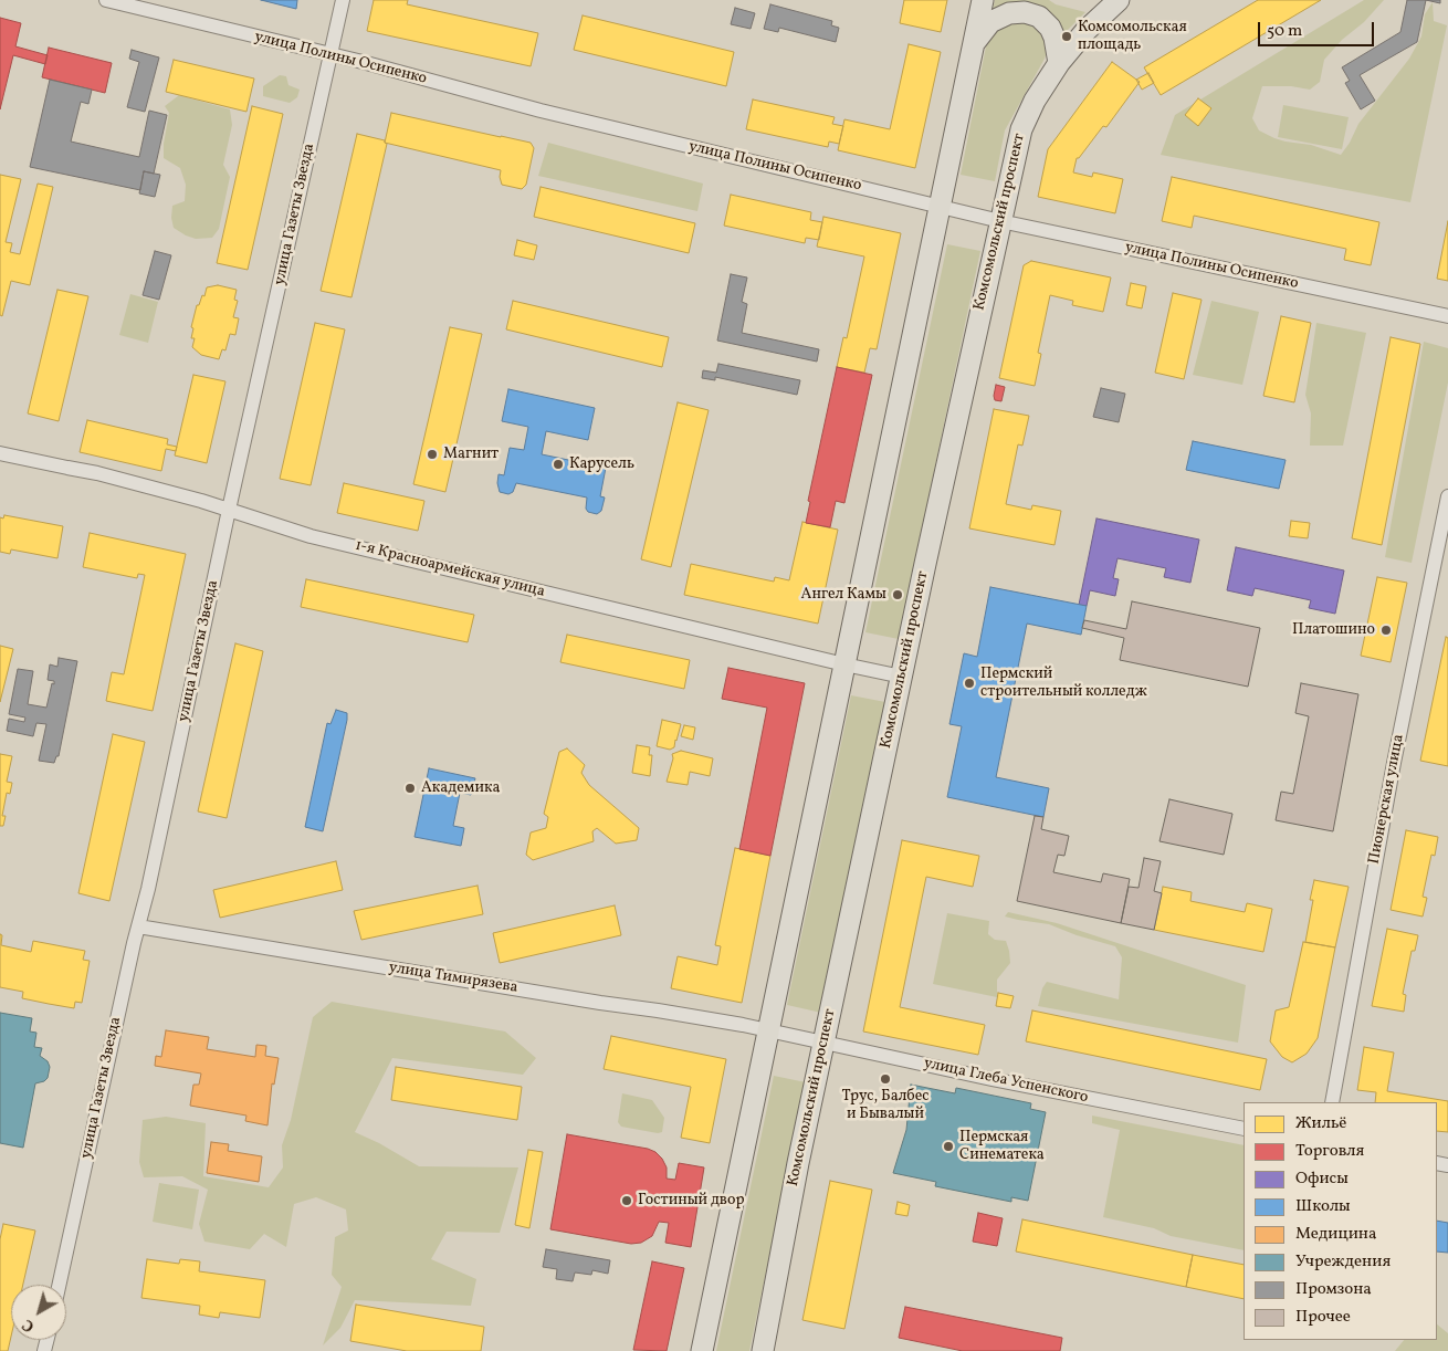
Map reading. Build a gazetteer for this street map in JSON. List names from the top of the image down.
{
  "streets": {
    "main road": ["Комсомольский проспект"],
    "street": [
      "улица Полины Осипенко",
      "улица Газеты Звезда",
      "1-я Красноармейская улица",
      "Пионерская улица",
      "улица Тимирязева",
      "улица Глеба Успенского"
    ]
  },
  "crossings": [
    ["улица Полины Осипенко", "улица Газеты Звезда"],
    ["улица Полины Осипенко", "Комсомольский проспект"],
    ["улица Газеты Звезда", "1-я Красноармейская улица"],
    ["улица Газеты Звезда", "улица Тимирязева"],
    ["Комсомольский проспект", "1-я Красноармейская улица"],
    ["Комсомольский проспект", "улица Глеба Успенского"],
    ["улица Тимирязева", "улица Глеба Успенского"]
  ],
  "places": [
    "Комсомольская площадь",
    "Магнит",
    "Карусель",
    "Ангел Камы",
    "Платошино",
    "Пермский строительный колледж",
    "Академика",
    "Трус, Балбес и Бывалый",
    "Пермская Синематека",
    "Гостиный двор"
  ],
  "legend": [
    "Жильё",
    "Торговля",
    "Офисы",
    "Школы",
    "Медицина",
    "Учреждения",
    "Промзона",
    "Прочее"
  ],
  "scale_bar": "50 m",
  "north": "bottom left"
}
